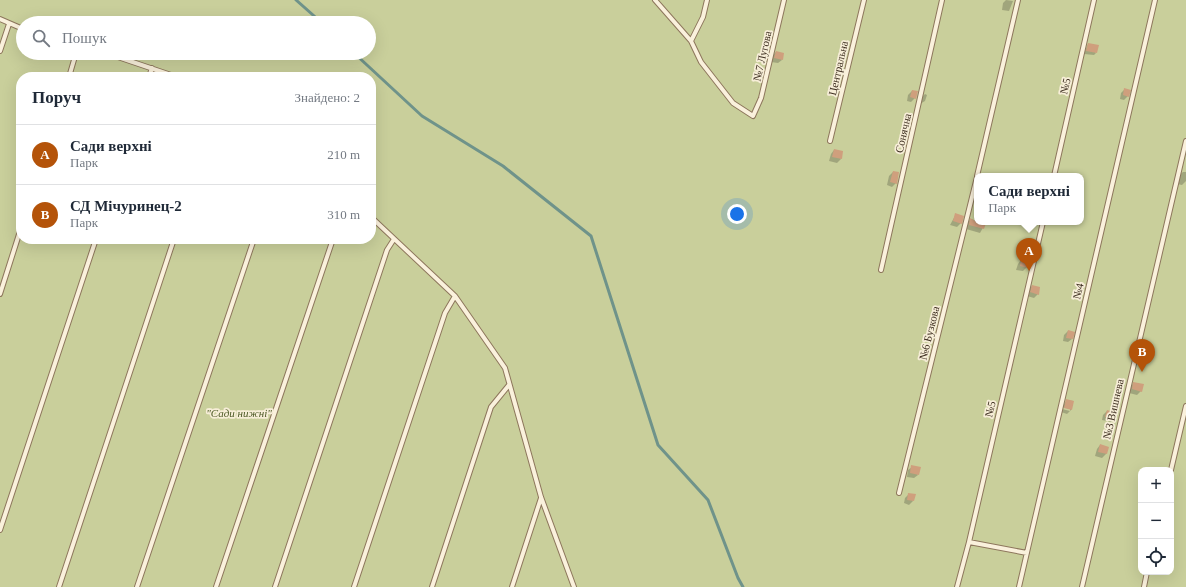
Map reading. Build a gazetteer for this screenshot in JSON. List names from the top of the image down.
{
  "streets": {
    "lane": [
      "№7 Лугова",
      "Центральна",
      "№5",
      "Сонячна",
      "№4",
      "№6 Бузкова",
      "№3 Вишнева"
    ]
  },
  "parks": ["\"Сади нижні\""],
  "page": {
    "search": "Пошук",
    "heading": ["Поруч", "Знайдено: 2"],
    "list": [
      {
        "mark": "A",
        "name": "Сади верхні",
        "note": "Парк",
        "value": "210 m"
      },
      {
        "mark": "B",
        "name": "СД Мічуринец-2",
        "note": "Парк",
        "value": "310 m"
      }
    ],
    "popup": ["Сади верхні", "Парк"],
    "pins": ["A", "B"],
    "map_buttons": ["+", "−"]
  }
}
